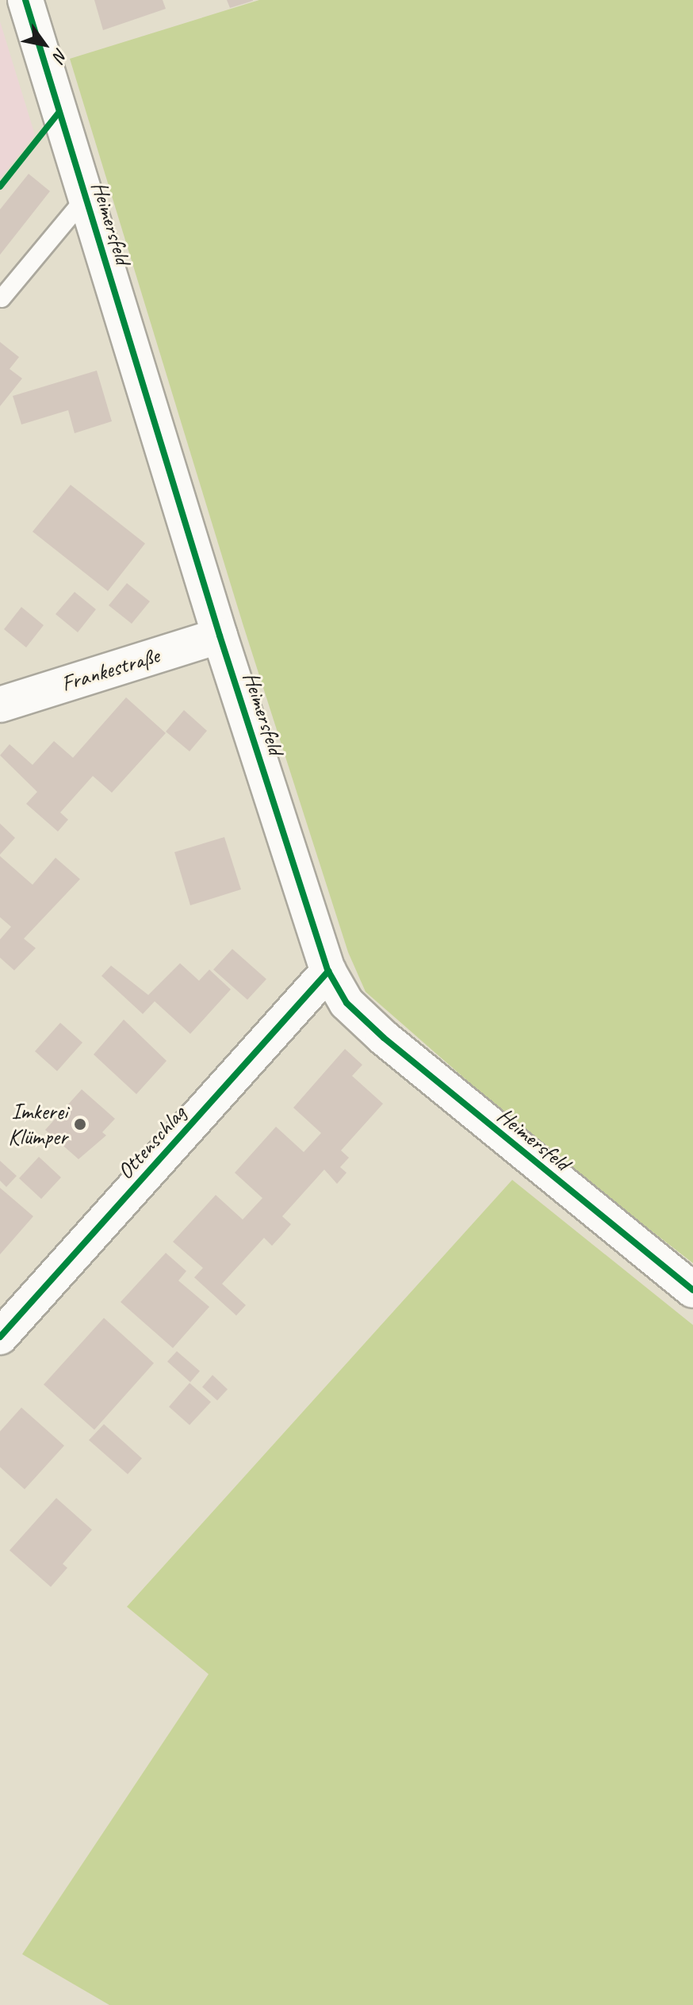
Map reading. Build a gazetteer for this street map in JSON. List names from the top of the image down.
{
  "streets": {
    "street": ["Heimersfeld", "Frankestraße", "Ottenschlag"]
  },
  "crossings": [
    ["Heimersfeld", "Frankestraße"],
    ["Heimersfeld", "Ottenschlag"]
  ],
  "places": ["Imkerei Klümper"],
  "north": "bottom right"
}
